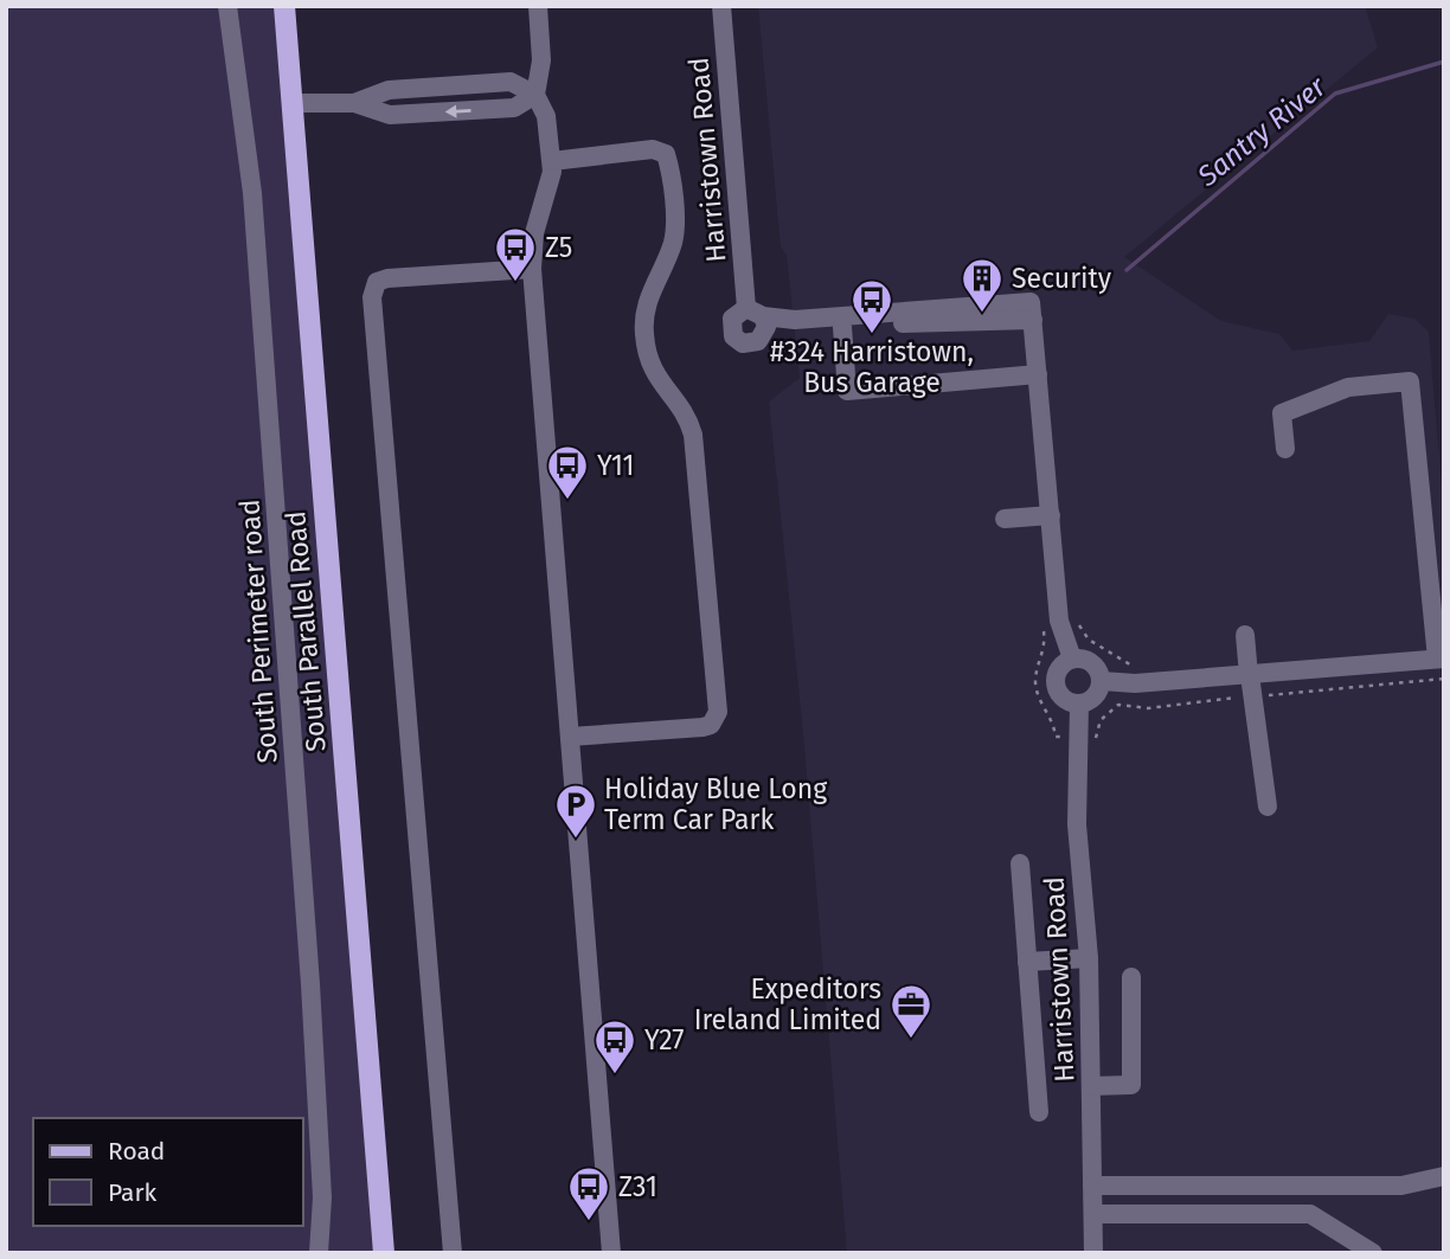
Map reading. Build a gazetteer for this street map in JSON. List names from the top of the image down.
{
  "streets": {
    "main road": ["South Parallel Road"],
    "street": ["Harristown Road", "South Perimeter road"]
  },
  "water": ["Santry River"],
  "places": {
    "bus stop": [
      "Z5",
      "#324 Harristown, Bus Garage",
      "Y11",
      "Y27",
      "Z31"
    ],
    "building": ["Security"],
    "parking": ["Holiday Blue Long Term Car Park"],
    "office": ["Expeditors Ireland Limited"]
  },
  "legend": ["Road", "Park"]
}
